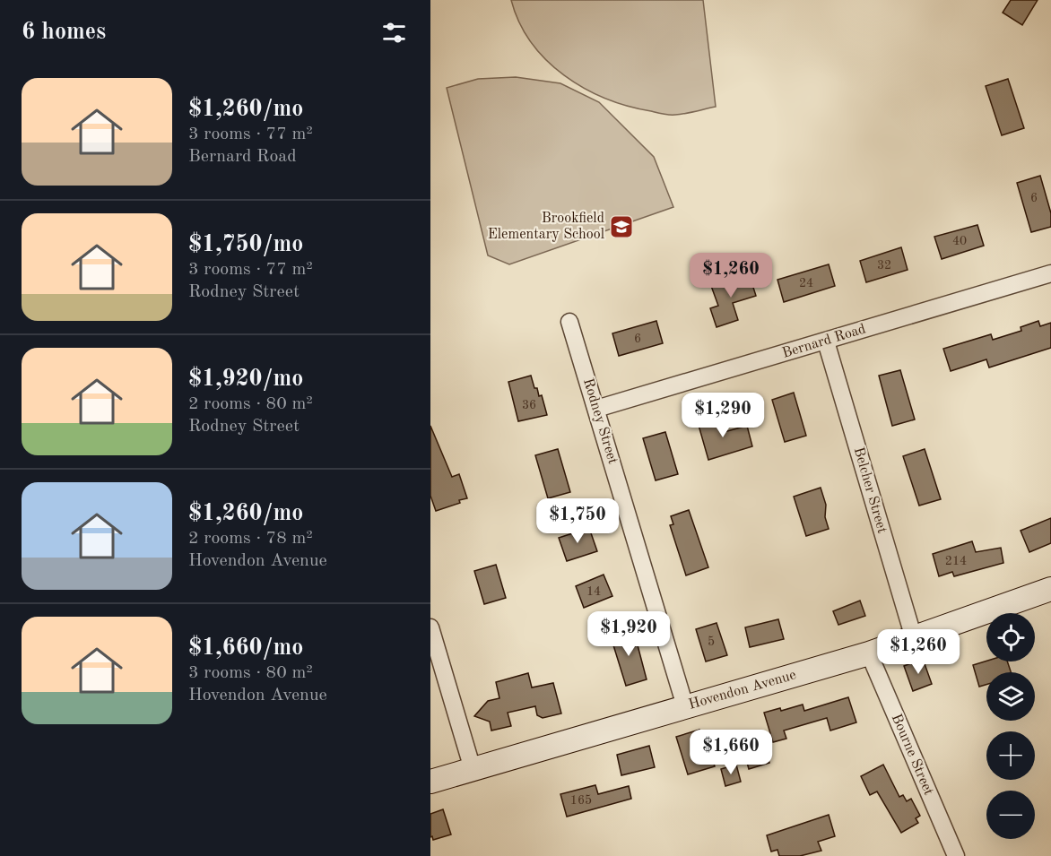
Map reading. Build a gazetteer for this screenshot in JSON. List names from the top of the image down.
{
  "streets": {
    "street": [
      "Bernard Road",
      "Rodney Street",
      "Belcher Street",
      "Hovendon Avenue",
      "Bourne Street"
    ]
  },
  "crossings": [
    ["Bernard Road", "Rodney Street"],
    ["Bernard Road", "Belcher Street"],
    ["Rodney Street", "Hovendon Avenue"],
    ["Belcher Street", "Hovendon Avenue"],
    ["Hovendon Avenue", "Bourne Street"]
  ],
  "places": {
    "school or university": ["Brookfield Elementary School"]
  },
  "house_numbers": [
    "6",
    "40",
    "32",
    "24",
    "6",
    "36",
    "214",
    "14",
    "5",
    "165"
  ],
  "page": {
    "heading": "6 homes",
    "list": [
      {
        "name": "$1,260/mo",
        "note": "3 rooms · 77 m² · Bernard Road"
      },
      {
        "name": "$1,750/mo",
        "note": "3 rooms · 77 m² · Rodney Street"
      },
      {
        "name": "$1,920/mo",
        "note": "2 rooms · 80 m² · Rodney Street"
      },
      {
        "name": "$1,260/mo",
        "note": "2 rooms · 78 m² · Hovendon Avenue"
      },
      {
        "name": "$1,660/mo",
        "note": "3 rooms · 80 m² · Hovendon Avenue"
      }
    ],
    "price": [
      "$1,260",
      "$1,290",
      "$1,750",
      "$1,920",
      "$1,260",
      "$1,660"
    ],
    "map_buttons": ["+", "−"]
  }
}
